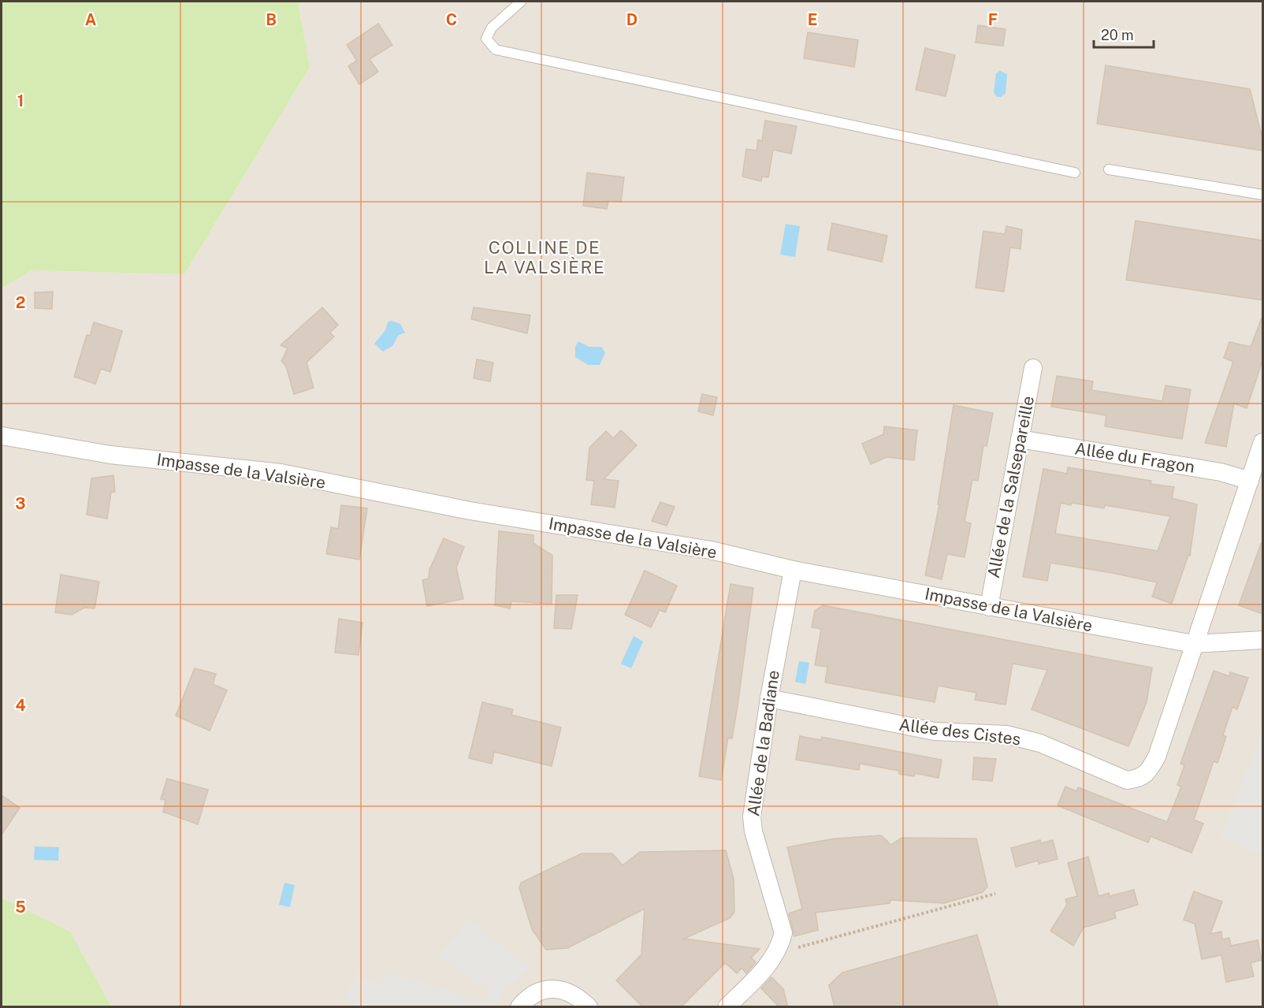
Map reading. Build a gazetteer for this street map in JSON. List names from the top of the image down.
{
  "streets": {
    "street": [
      "Allée du Fragon",
      "Impasse de la Valsière",
      "Allée de la Salsepareille",
      "Allée des Cistes",
      "Allée de la Badiane"
    ]
  },
  "crossings": [
    ["Allée du Fragon", "Allée de la Salsepareille"],
    ["Allée du Fragon", "Allée des Cistes"],
    ["Impasse de la Valsière", "Allée de la Salsepareille"],
    ["Impasse de la Valsière", "Allée des Cistes"],
    ["Impasse de la Valsière", "Allée de la Badiane"],
    ["Allée des Cistes", "Allée de la Badiane"]
  ],
  "districts": ["COLLINE DE LA VALSIÈRE"],
  "scale_bar": "20 m",
  "grid": {
    "columns": [
      "A",
      "B",
      "C",
      "D",
      "E",
      "F"
    ],
    "rows": [
      "1",
      "2",
      "3",
      "4",
      "5"
    ]
  }
}
